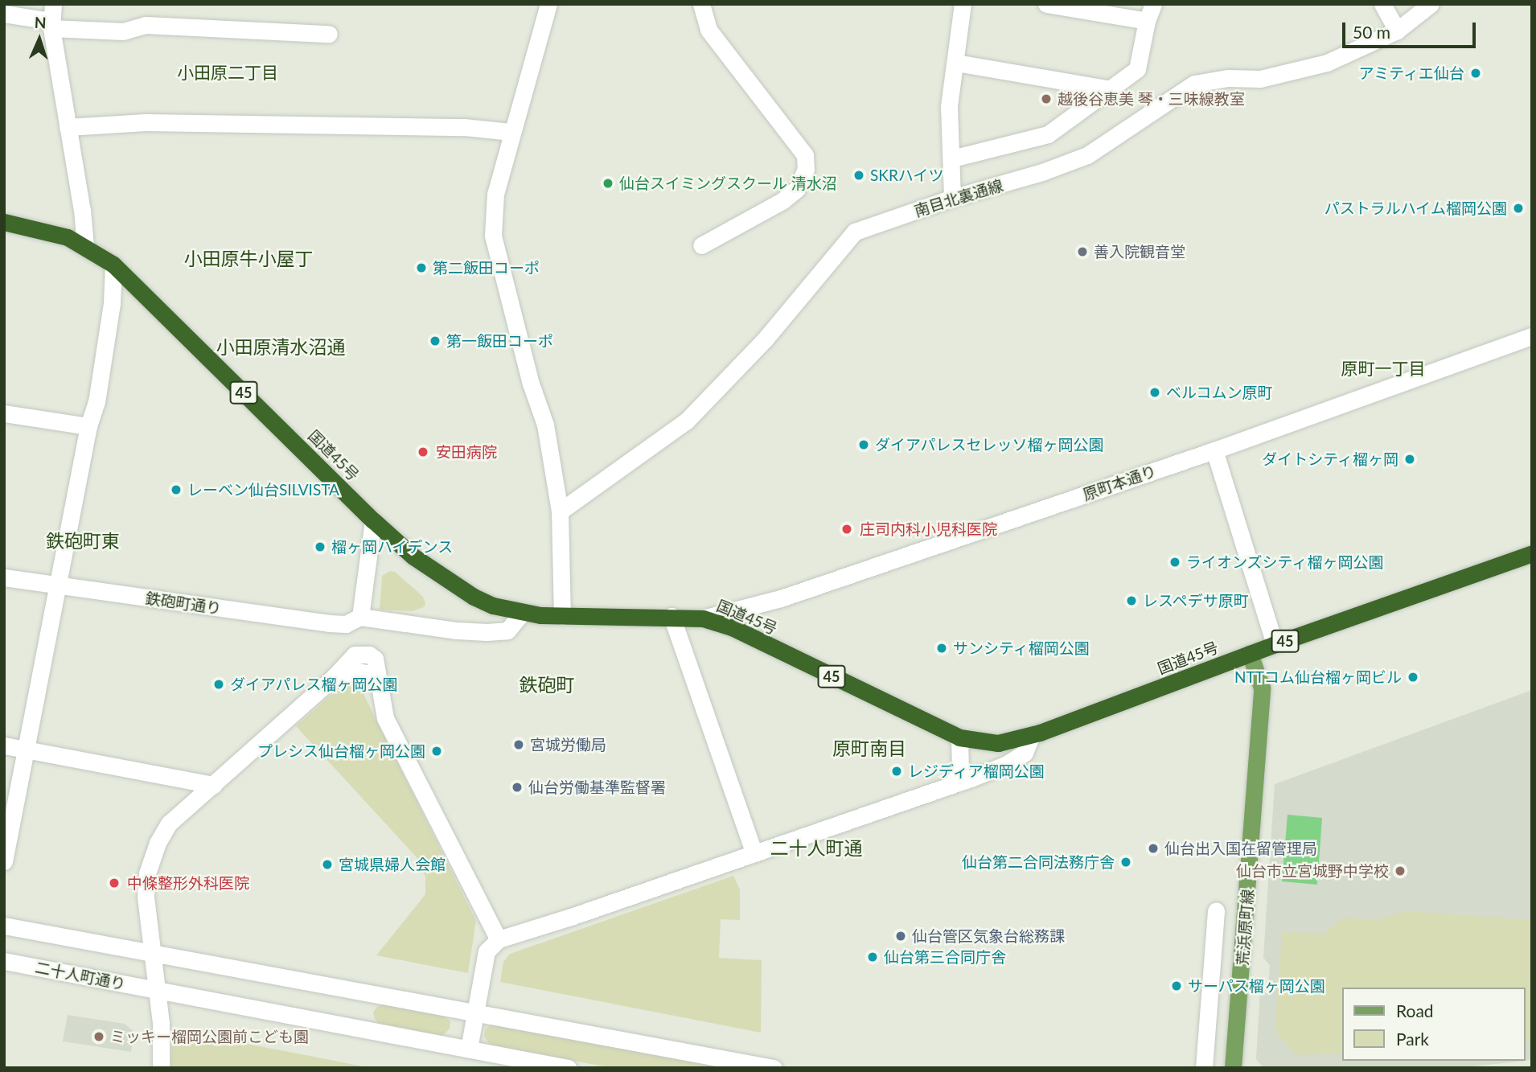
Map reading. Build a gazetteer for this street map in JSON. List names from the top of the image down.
{
  "streets": {
    "highway": ["45", "国道45号"],
    "main road": ["荒浜原町線"],
    "street": [
      "南目北裏通線",
      "原町本通り",
      "鉄砲町通り",
      "二十人町通り"
    ]
  },
  "crossings": [
    ["国道45号", "原町本通り"],
    ["国道45号", "荒浜原町線"]
  ],
  "districts": [
    "小田原二丁目",
    "小田原牛小屋丁",
    "小田原清水沼通",
    "原町一丁目",
    "鉄砲町東",
    "鉄砲町",
    "原町南目",
    "二十人町通"
  ],
  "places": [
    "アミティエ仙台",
    "越後谷恵美 琴・三味線教室",
    "SKRハイツ",
    "仙台スイミングスクール 清水沼",
    "パストラルハイム榴岡公園",
    "善入院観音堂",
    "第二飯田コーポ",
    "第一飯田コーポ",
    "ベルコムン原町",
    "ダイアパレスセレッソ榴ヶ岡公園",
    "安田病院",
    "ダイトシティ榴ヶ岡",
    "レーベン仙台SILVISTA",
    "庄司内科小児科医院",
    "榴ヶ岡ハイデンス",
    "ライオンズシティ榴ヶ岡公園",
    "レスペデサ原町",
    "サンシティ榴岡公園",
    "NTTコム仙台榴ヶ岡ビル",
    "ダイアパレス榴ヶ岡公園",
    "宮城労働局",
    "プレシス仙台榴ヶ岡公園",
    "レジディア榴岡公園",
    "仙台労働基準監督署",
    "仙台出入国在留管理局",
    "仙台第二合同法務庁舎",
    "宮城県婦人会館",
    "仙台市立宮城野中学校",
    "中條整形外科医院",
    "仙台管区気象台総務課",
    "仙台第三合同庁舎",
    "サーパス榴ヶ岡公園",
    "ミッキー榴岡公園前こども園"
  ],
  "legend": ["Road", "Park"],
  "scale_bar": "50 m",
  "north": "top"
}
